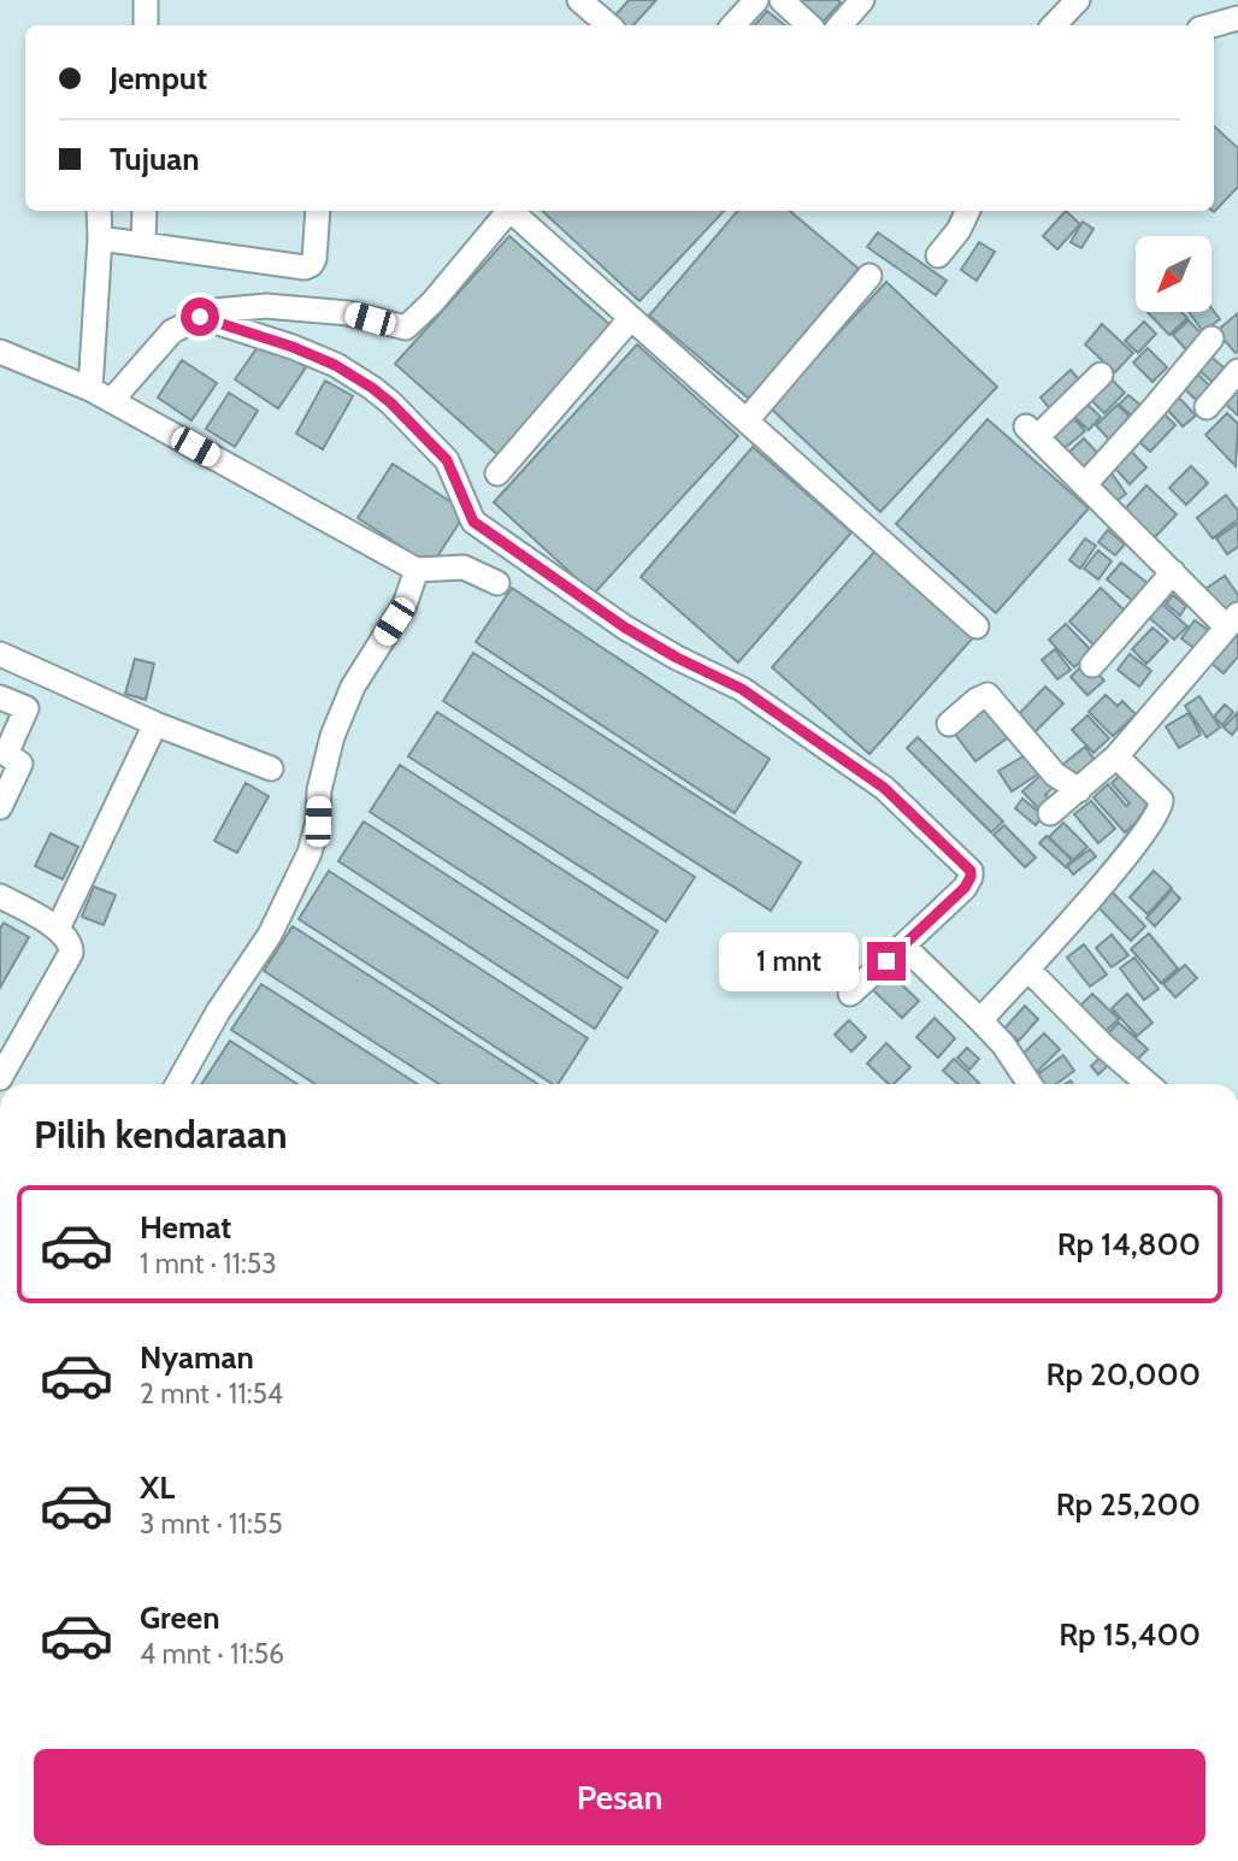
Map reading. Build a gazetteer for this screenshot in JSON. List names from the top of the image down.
{
  "north": "bottom left",
  "page": {
    "banner": ["Jemput", "Tujuan"],
    "bubble": "1 mnt",
    "heading": "Pilih kendaraan",
    "list": [
      {
        "name": "Hemat",
        "note": "1 mnt · 11:53",
        "value": "Rp 14,800"
      },
      {
        "name": "Nyaman",
        "note": "2 mnt · 11:54",
        "value": "Rp 20,000"
      },
      {
        "name": "XL",
        "note": "3 mnt · 11:55",
        "value": "Rp 25,200"
      },
      {
        "name": "Green",
        "note": "4 mnt · 11:56",
        "value": "Rp 15,400"
      }
    ],
    "buttons": "Pesan"
  }
}
